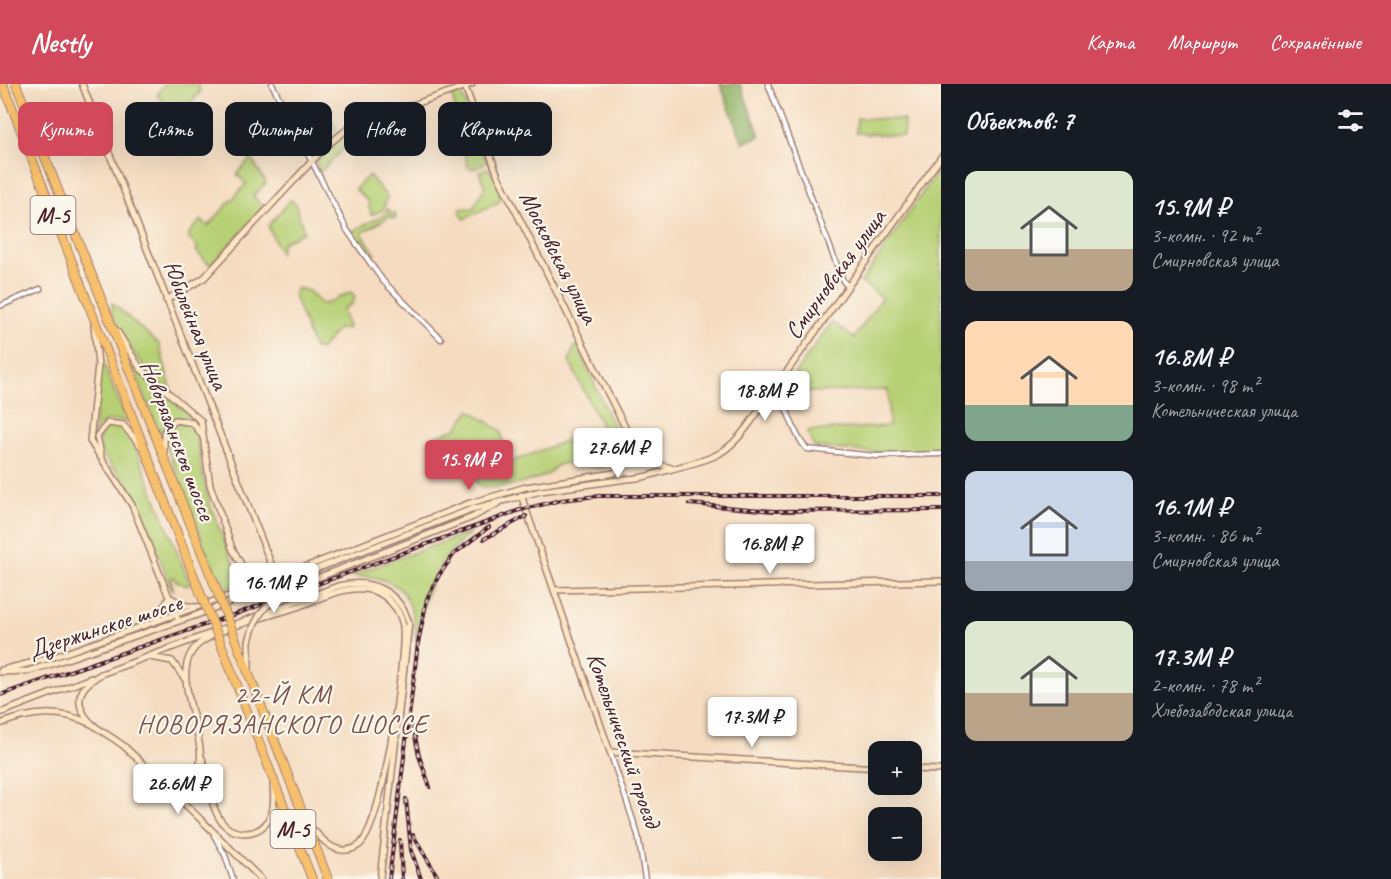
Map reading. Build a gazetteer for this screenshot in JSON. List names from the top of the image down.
{
  "streets": {
    "highway": ["М-5", "Новорязанское шоссе"],
    "main road": [
      "Московская улица",
      "Смирновская улица",
      "Юбилейная улица",
      "Дзержинское шоссе",
      "Котельнический проезд"
    ]
  },
  "crossings": [
    ["М-5", "Смирновская улица"],
    ["М-5", "Новорязанское шоссе"],
    ["М-5", "Дзержинское шоссе"],
    ["Московская улица", "Смирновская улица"],
    ["Смирновская улица", "Дзержинское шоссе"],
    ["Смирновская улица", "Котельнический проезд"]
  ],
  "districts": ["22-Й КМ НОВОРЯЗАНСКОГО ШОССЕ"],
  "page": {
    "header": "Nestly",
    "nav": ["Карта", "Маршрут", "Сохранённые"],
    "heading": "Объектов: 7",
    "chip": [
      "Купить",
      "Снять",
      "Фильтры",
      "Новое",
      "Квартира"
    ],
    "list": [
      {
        "name": "15.9M ₽",
        "note": "3-комн. · 92 m² · Смирновская улица"
      },
      {
        "name": "16.8M ₽",
        "note": "3-комн. · 98 m² · Котельническая улица"
      },
      {
        "name": "16.1M ₽",
        "note": "3-комн. · 86 m² · Смирновская улица"
      },
      {
        "name": "17.3M ₽",
        "note": "2-комн. · 78 m² · Хлебозаводская улица"
      }
    ],
    "price": [
      "18.8M ₽",
      "27.6M ₽",
      "15.9M ₽",
      "16.8M ₽",
      "16.1M ₽",
      "17.3M ₽",
      "26.6M ₽"
    ],
    "map_buttons": ["+", "−"]
  }
}
